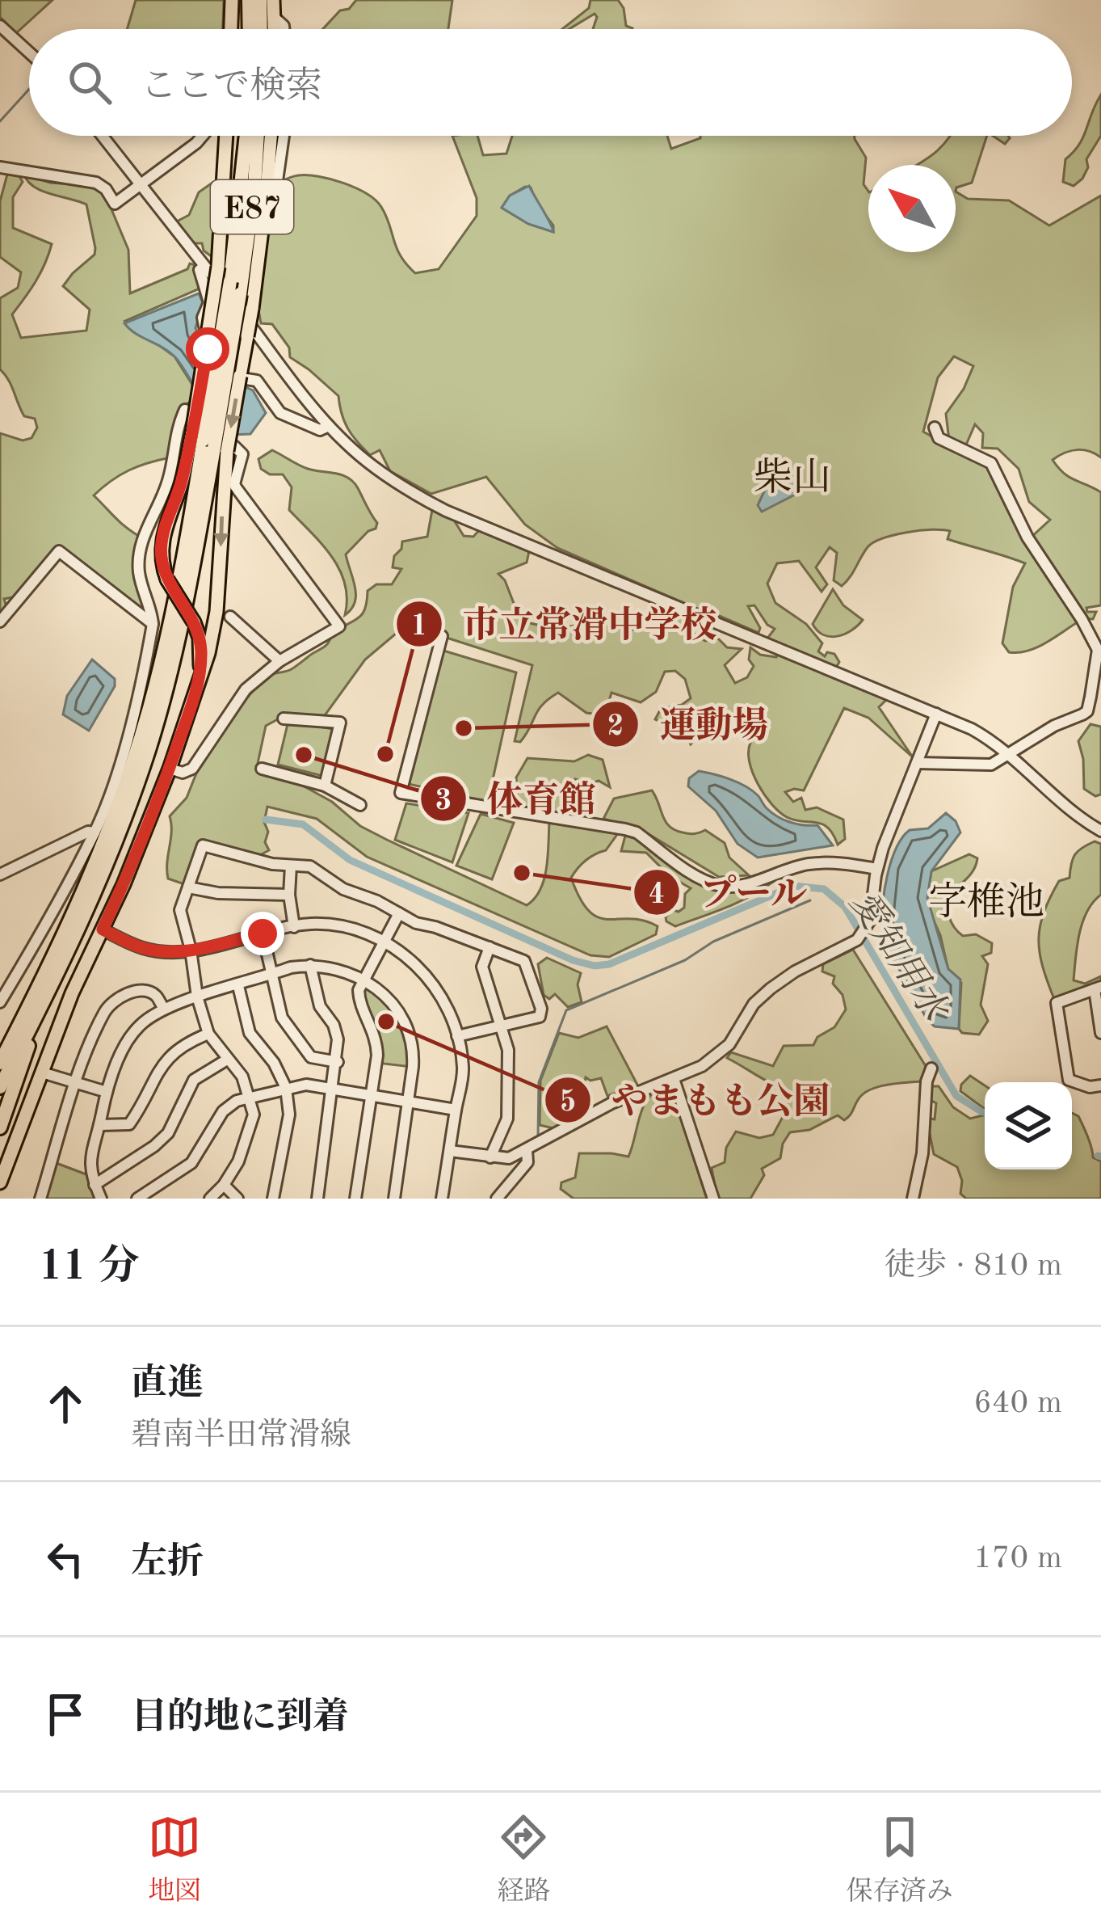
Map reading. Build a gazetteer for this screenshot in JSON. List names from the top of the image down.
{
  "streets": {
    "highway": ["E87"]
  },
  "districts": ["柴山", "字椎池"],
  "water": ["愛知用水"],
  "places": [
    "運動場",
    "市立常滑中学校",
    "体育館",
    "プール",
    "やまもも公園"
  ],
  "north": "top left",
  "page": {
    "search": "ここで検索",
    "heading": ["11 分", "徒歩 · 810 m"],
    "list": [
      ["直進", "碧南半田常滑線", "640 m"],
      ["左折", "170 m"],
      "目的地に到着"
    ],
    "nav": ["地図", "経路", "保存済み"]
  }
}
